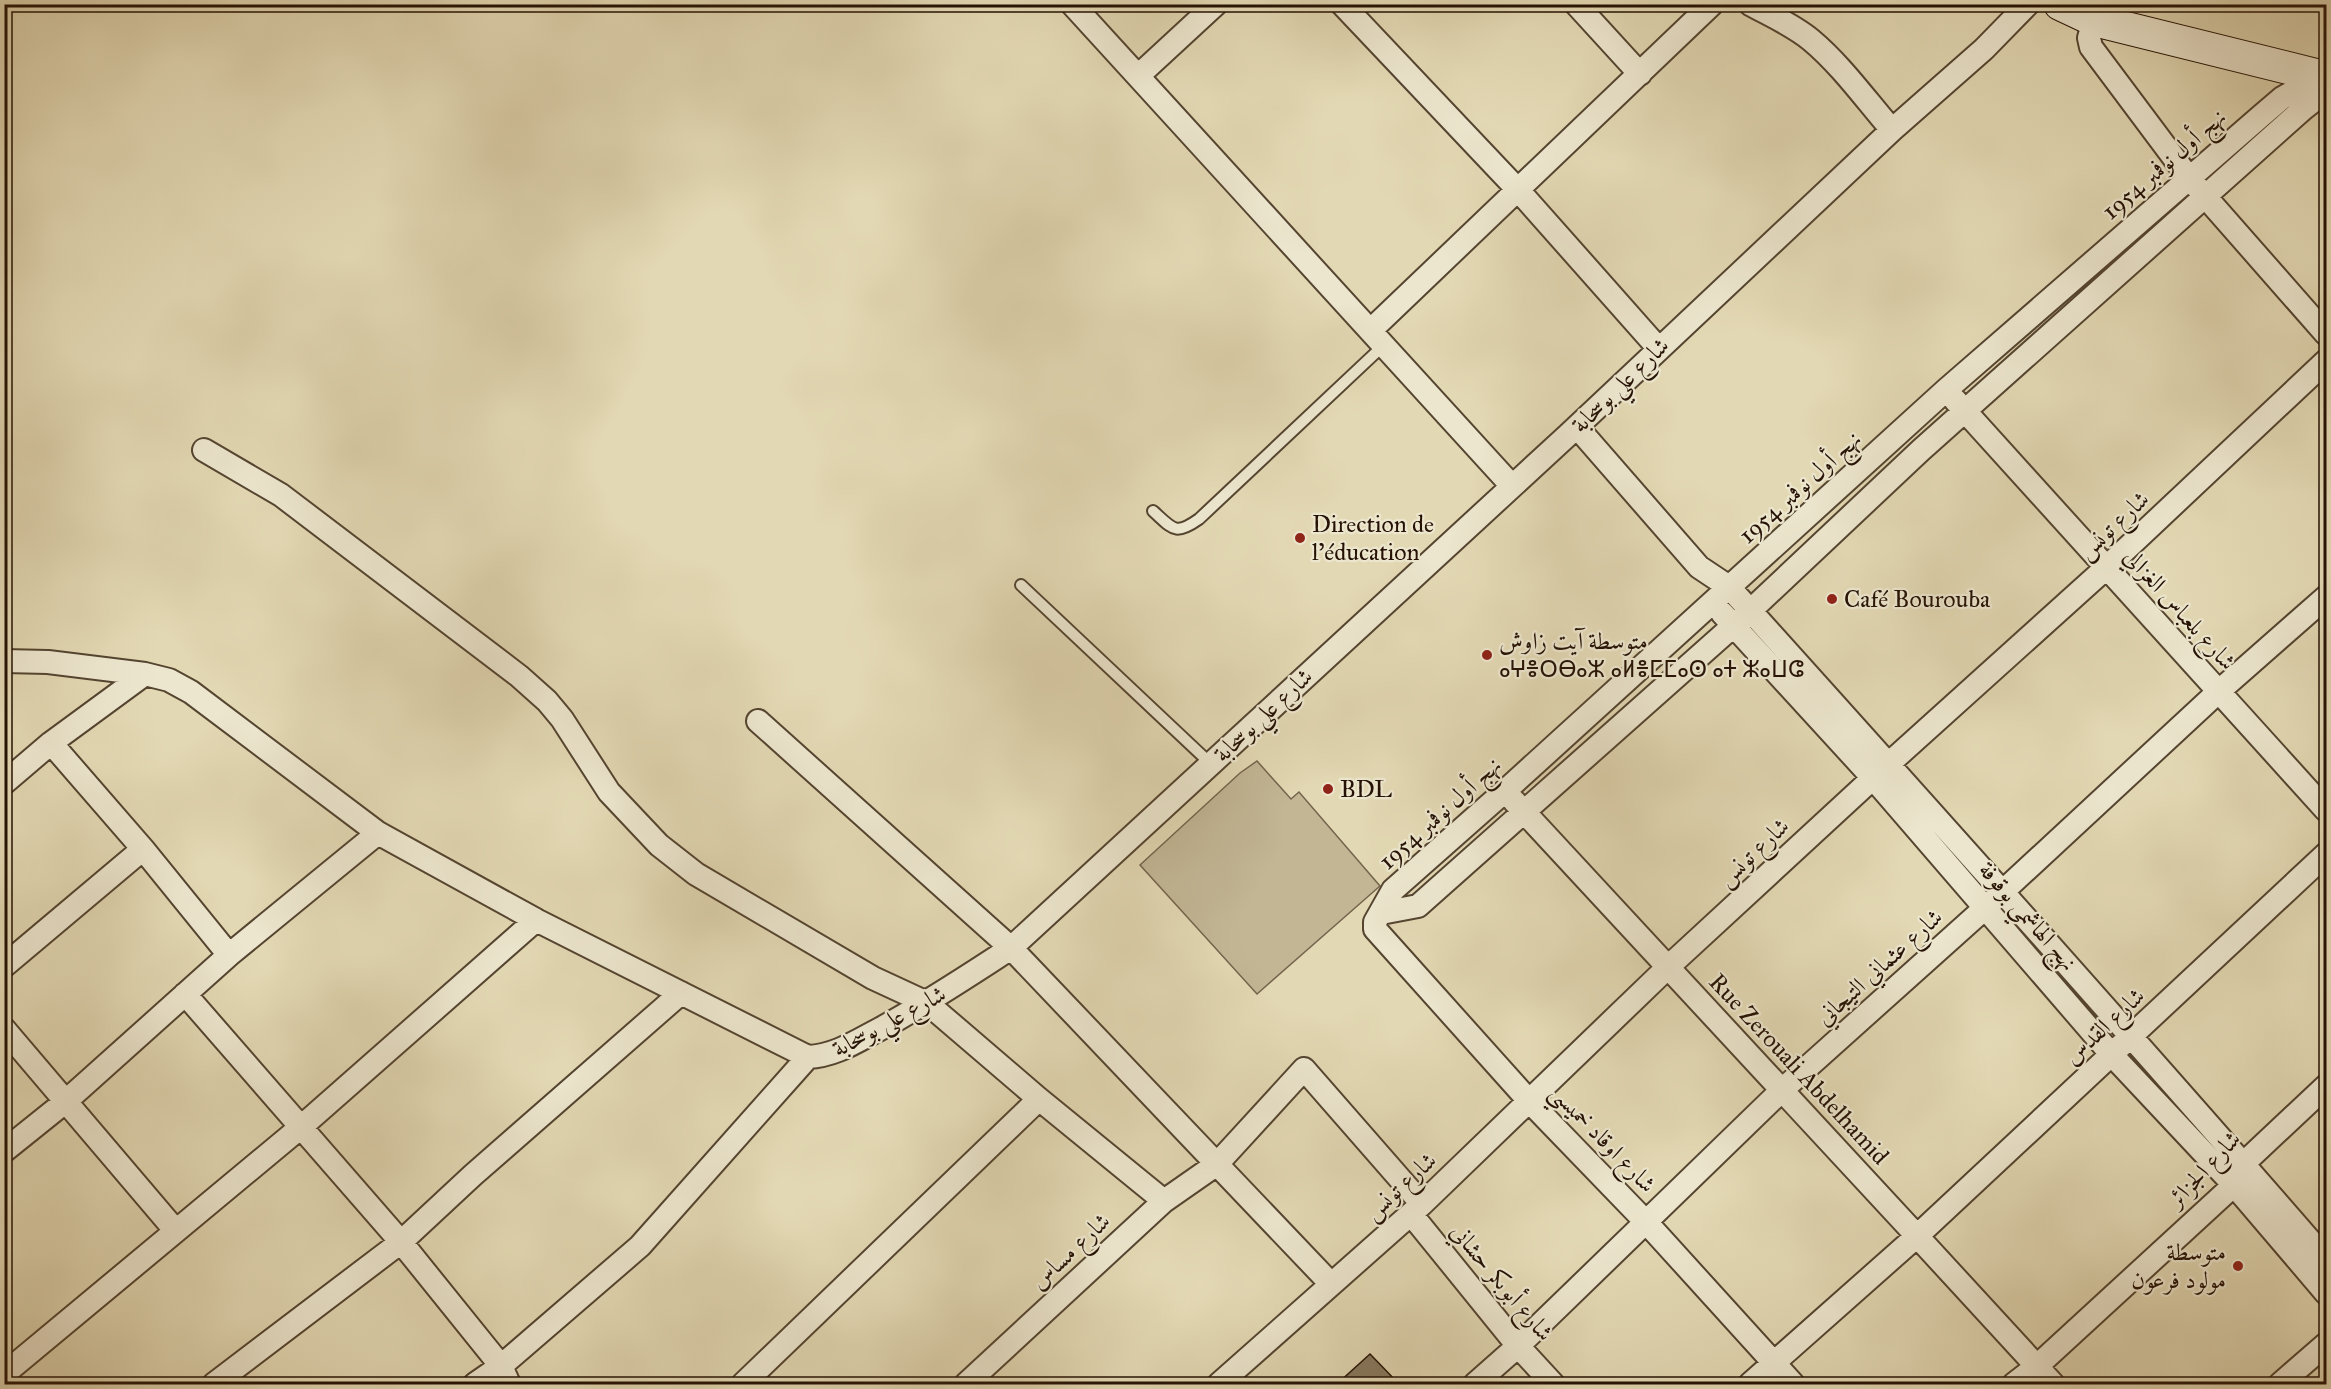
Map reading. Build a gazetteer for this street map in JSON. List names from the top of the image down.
{
  "streets": {
    "street": [
      "نهج أول نوفمبر 1954",
      "شارع علي بوسحابة",
      "شارع تونس",
      "شارع بلعباس الغزالي",
      "نهج الهاشمي بوقوفة",
      "شارع عثماني التيجاني",
      "شارع القدس",
      "Rue Zerouali Abdelhamid",
      "شارع اوقاد خميسي",
      "شارع الجزائر",
      "شارع مساس",
      "شارع أبوبكر حشاني"
    ]
  },
  "crossings": [
    ["نهج أول نوفمبر 1954", "شارع بلعباس الغزالي"],
    ["نهج أول نوفمبر 1954", "نهج الهاشمي بوقوفة"],
    ["نهج أول نوفمبر 1954", "Rue Zerouali Abdelhamid"],
    ["نهج أول نوفمبر 1954", "شارع اوقاد خميسي"],
    ["شارع علي بوسحابة", "نهج الهاشمي بوقوفة"],
    ["شارع تونس", "شارع بلعباس الغزالي"],
    ["شارع تونس", "نهج الهاشمي بوقوفة"],
    ["شارع تونس", "Rue Zerouali Abdelhamid"],
    ["شارع تونس", "شارع اوقاد خميسي"],
    ["شارع تونس", "شارع أبوبكر حشاني"],
    ["شارع بلعباس الغزالي", "شارع عثماني التيجاني"],
    ["نهج الهاشمي بوقوفة", "شارع عثماني التيجاني"],
    ["نهج الهاشمي بوقوفة", "شارع القدس"],
    ["نهج الهاشمي بوقوفة", "شارع الجزائر"],
    ["شارع عثماني التيجاني", "Rue Zerouali Abdelhamid"],
    ["شارع عثماني التيجاني", "شارع اوقاد خميسي"],
    ["شارع عثماني التيجاني", "شارع أبوبكر حشاني"],
    ["شارع القدس", "Rue Zerouali Abdelhamid"],
    ["شارع القدس", "شارع اوقاد خميسي"],
    ["Rue Zerouali Abdelhamid", "شارع الجزائر"],
    ["شارع مساس", "شارع أبوبكر حشاني"]
  ],
  "places": [
    "Direction de l'éducation",
    "Café Bourouba",
    "متوسطة آيت زاوش ⴰⵖⴻⵔⴱⴰⵣ ⴰⵍⴻⵎⵎⴰⵙ ⴰⵜ ⵣⴰⵡⵛ",
    "BDL",
    "متوسطة مولود فرعون"
  ]
}
